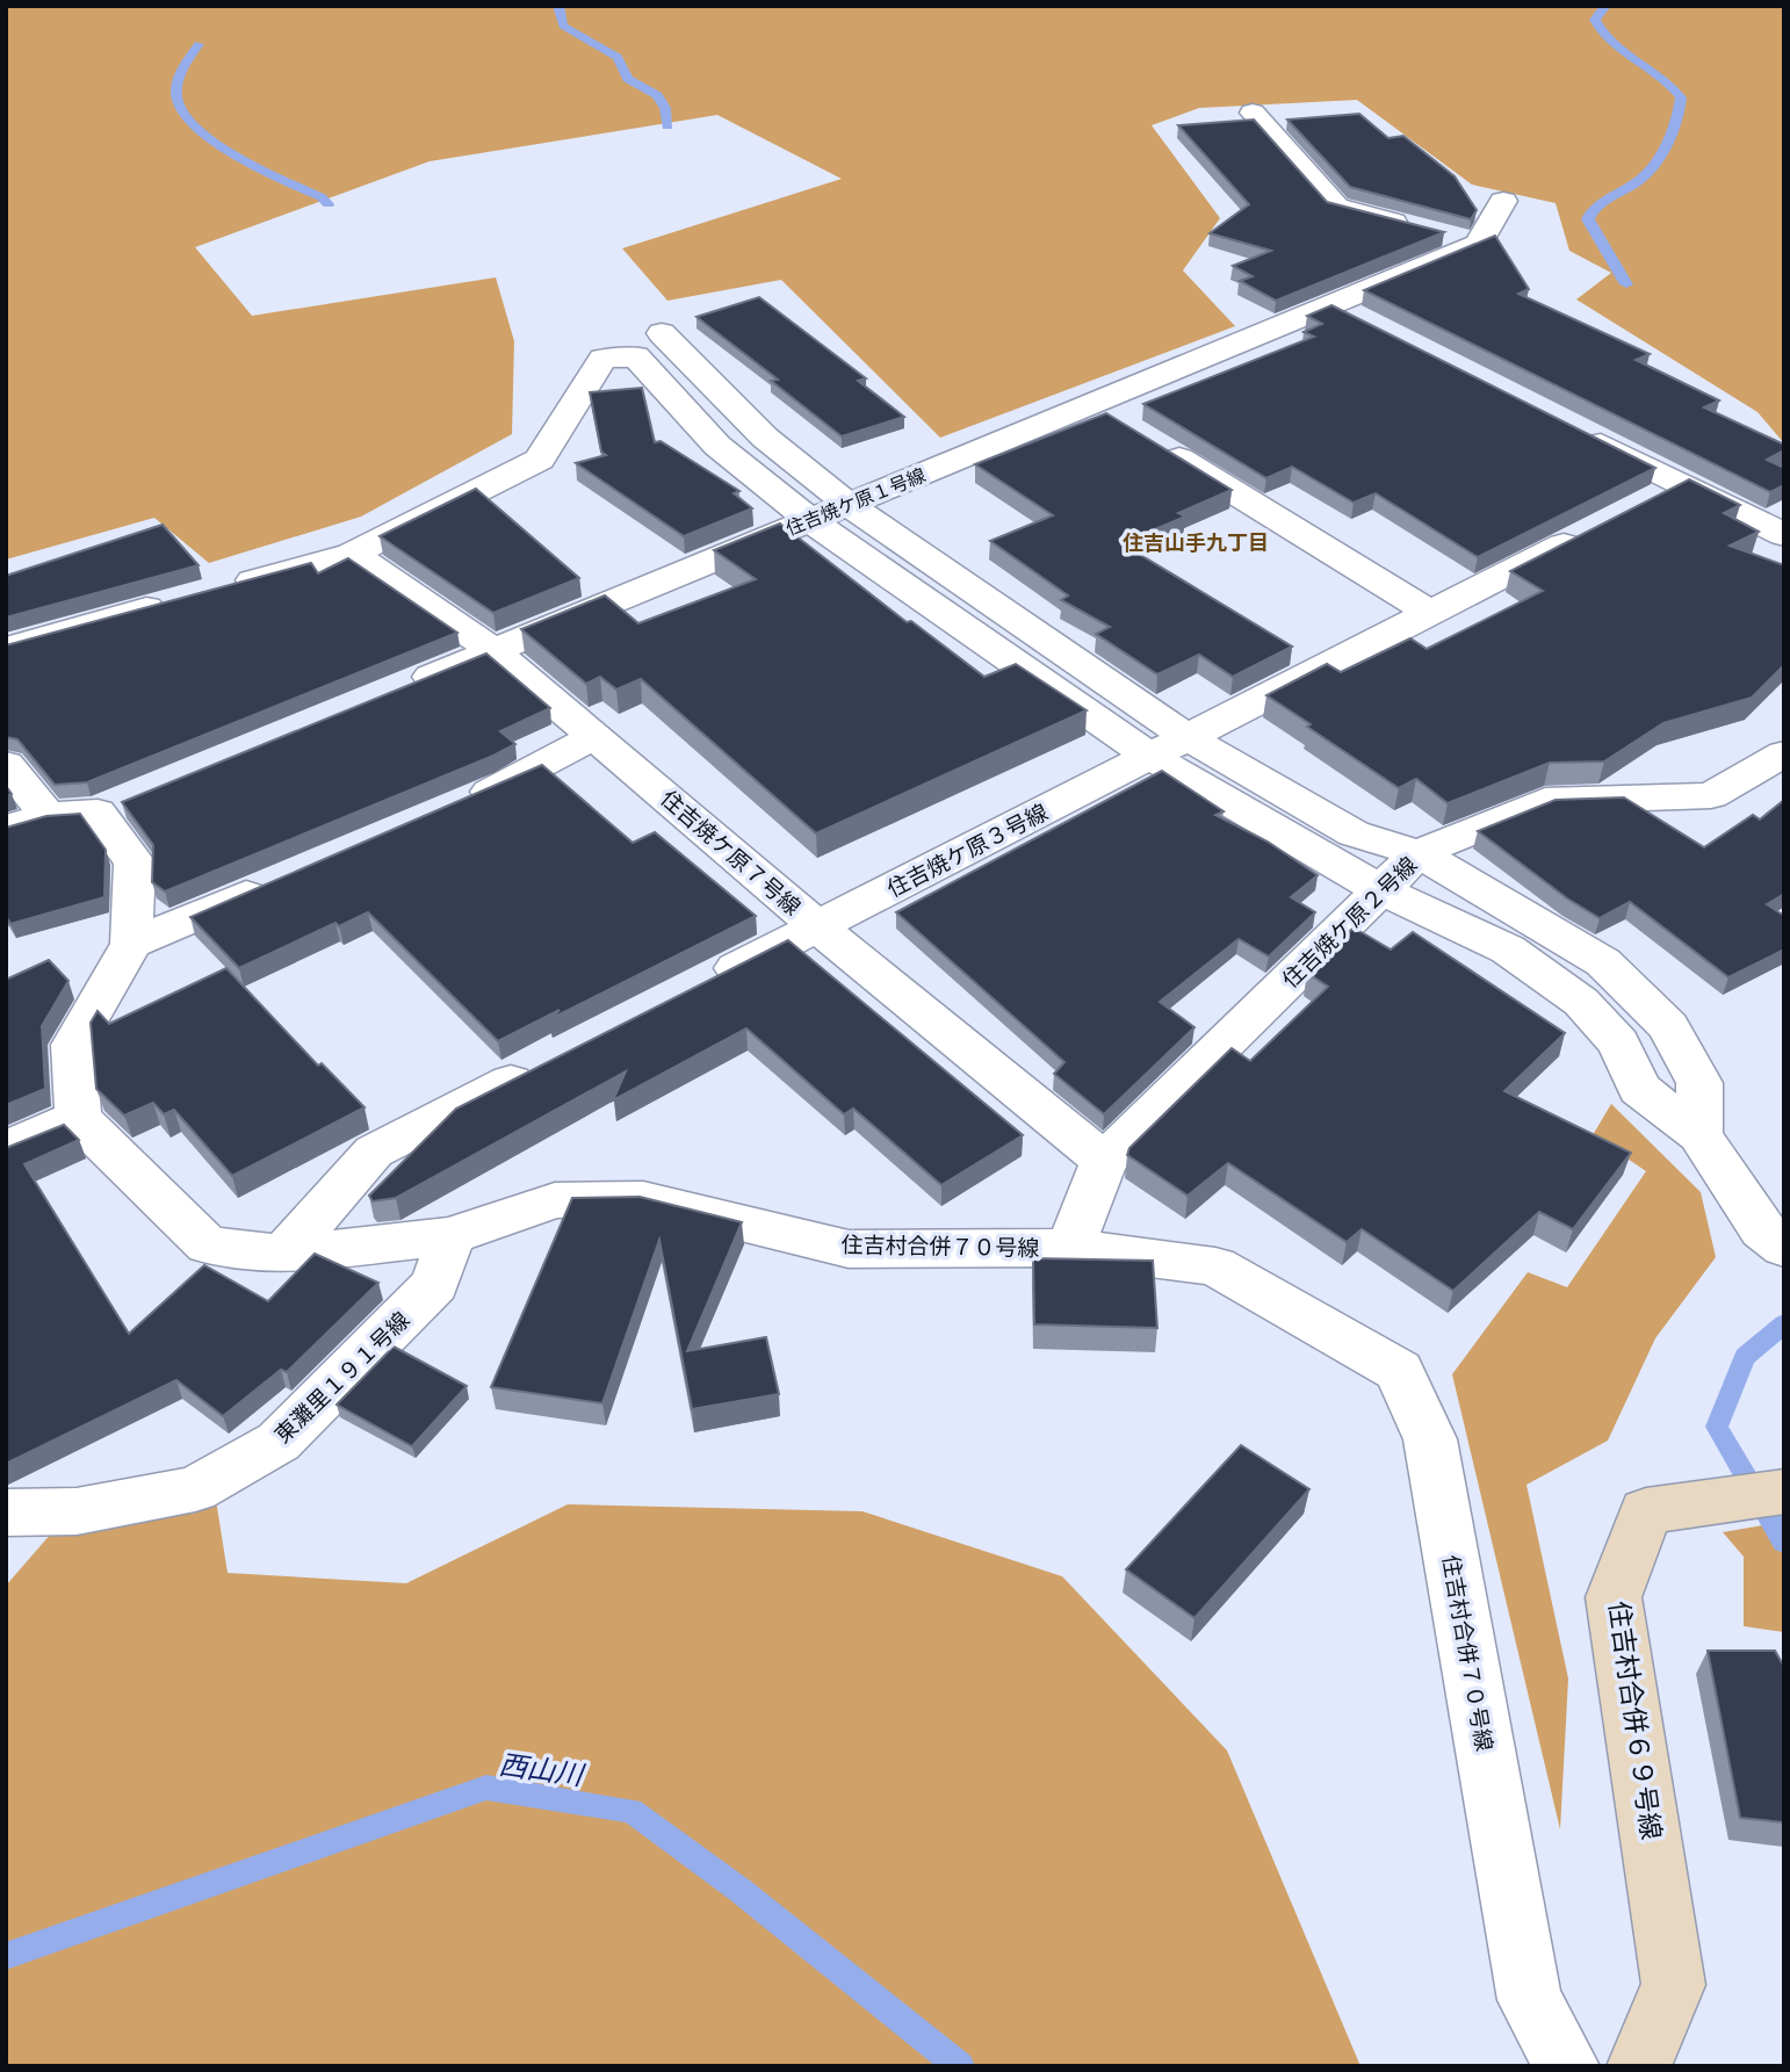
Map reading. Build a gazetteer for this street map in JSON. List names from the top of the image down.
{
  "streets": {
    "street": [
      "住吉焼ケ原１号線",
      "住吉焼ケ原３号線",
      "住吉焼ケ原７号線",
      "住吉焼ケ原２号線",
      "住吉村合併７０号線",
      "東灘里１９１号線",
      "住吉村合併６９号線"
    ]
  },
  "crossings": [
    ["住吉焼ケ原１号線", "住吉焼ケ原７号線"],
    ["住吉焼ケ原３号線", "住吉焼ケ原７号線"],
    ["住吉焼ケ原７号線", "住吉焼ケ原２号線"],
    ["住吉焼ケ原２号線", "住吉村合併７０号線"],
    ["住吉村合併７０号線", "東灘里１９１号線"]
  ],
  "districts": ["住吉山手九丁目"],
  "water": ["西山川"]
}
